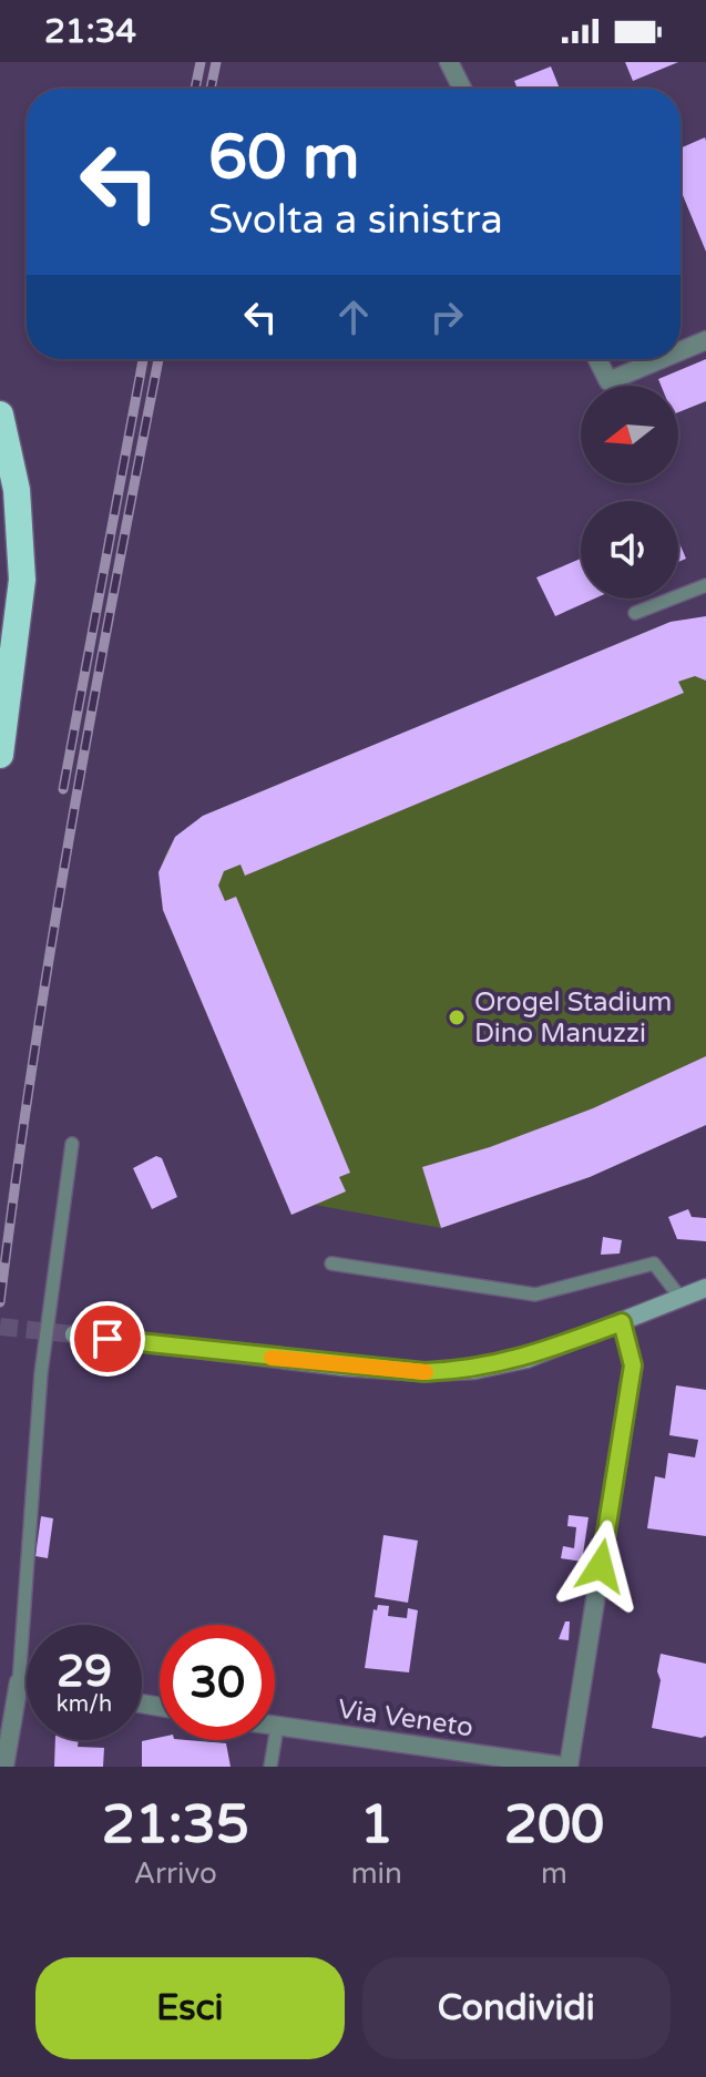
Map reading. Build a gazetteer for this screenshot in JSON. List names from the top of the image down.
{
  "streets": {
    "street": ["Via Veneto"]
  },
  "places": ["Orogel Stadium Dino Manuzzi"],
  "north": "left",
  "page": {
    "status": "21:34",
    "turn": ["60 m", "Svolta a sinistra"],
    "speed": "29 km/h",
    "limit": "30",
    "eta": [
      "21:35",
      "Arrivo",
      "1",
      "min",
      "200",
      "m"
    ],
    "buttons": ["Esci", "Condividi"]
  }
}
